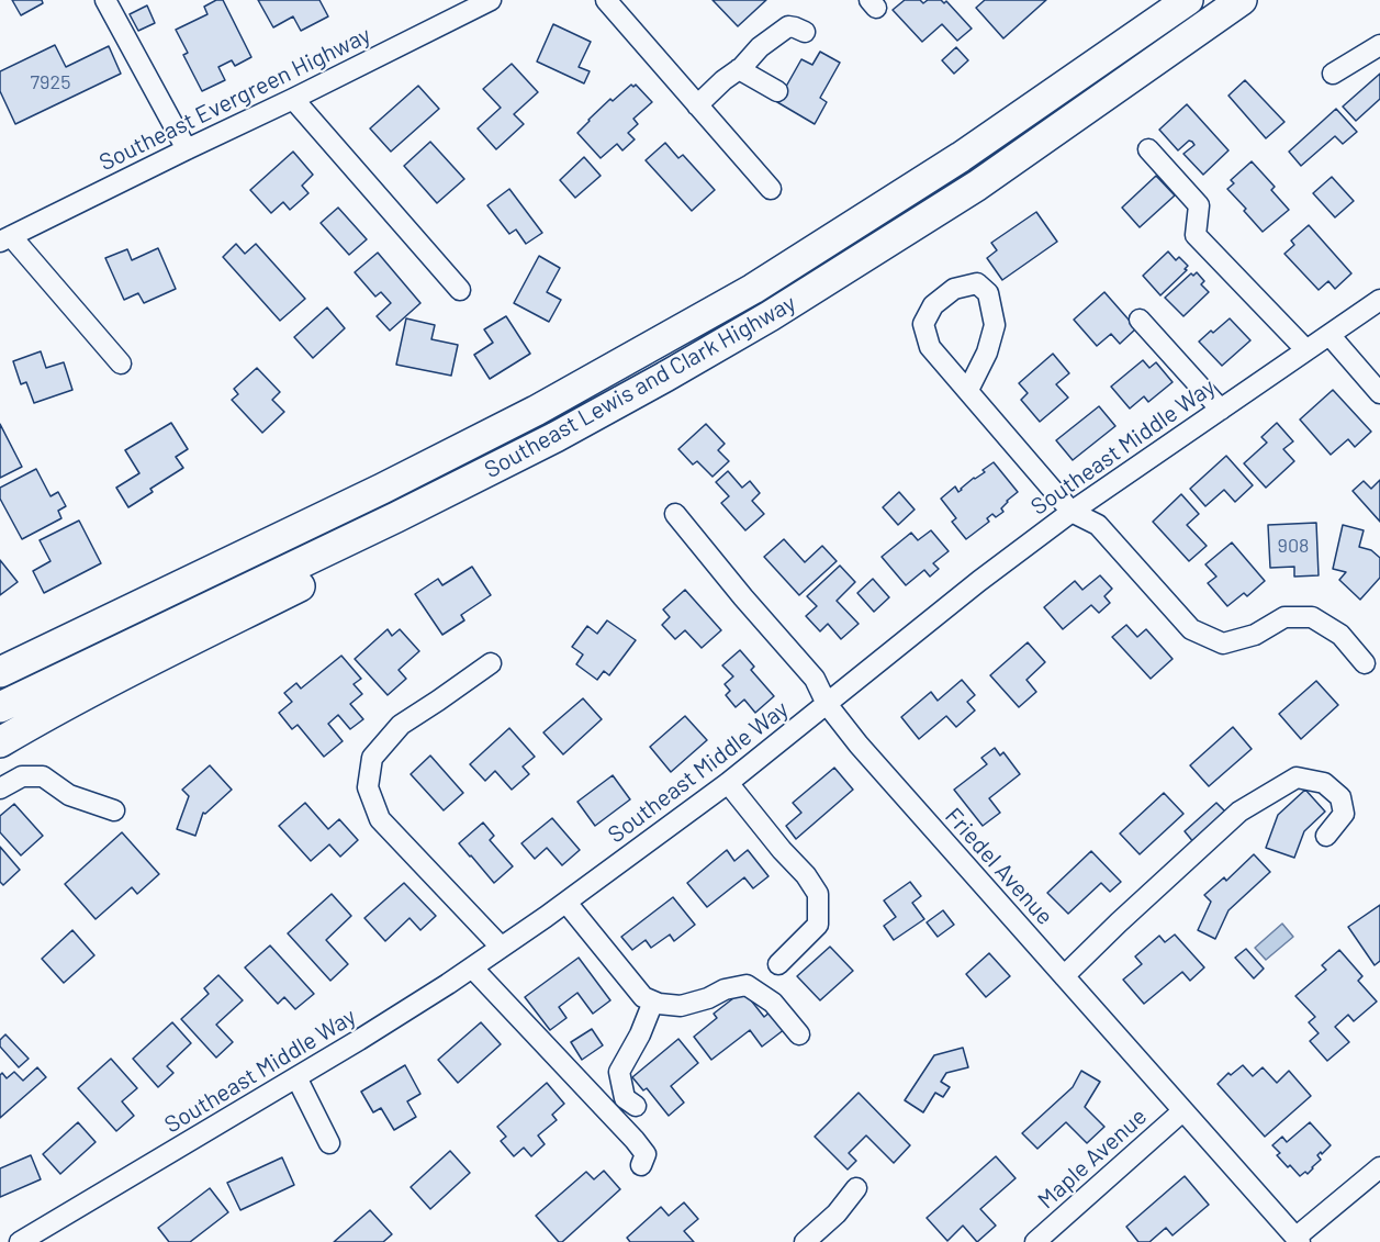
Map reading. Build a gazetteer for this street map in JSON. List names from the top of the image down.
{
  "streets": {
    "highway": ["Southeast Lewis and Clark Highway"],
    "street": [
      "Southeast Evergreen Highway",
      "Southeast Middle Way",
      "Friedel Avenue",
      "Maple Avenue"
    ]
  },
  "crossings": [
    ["Southeast Middle Way", "Friedel Avenue"],
    ["Friedel Avenue", "Maple Avenue"]
  ],
  "house_numbers": ["7925", "908"]
}
